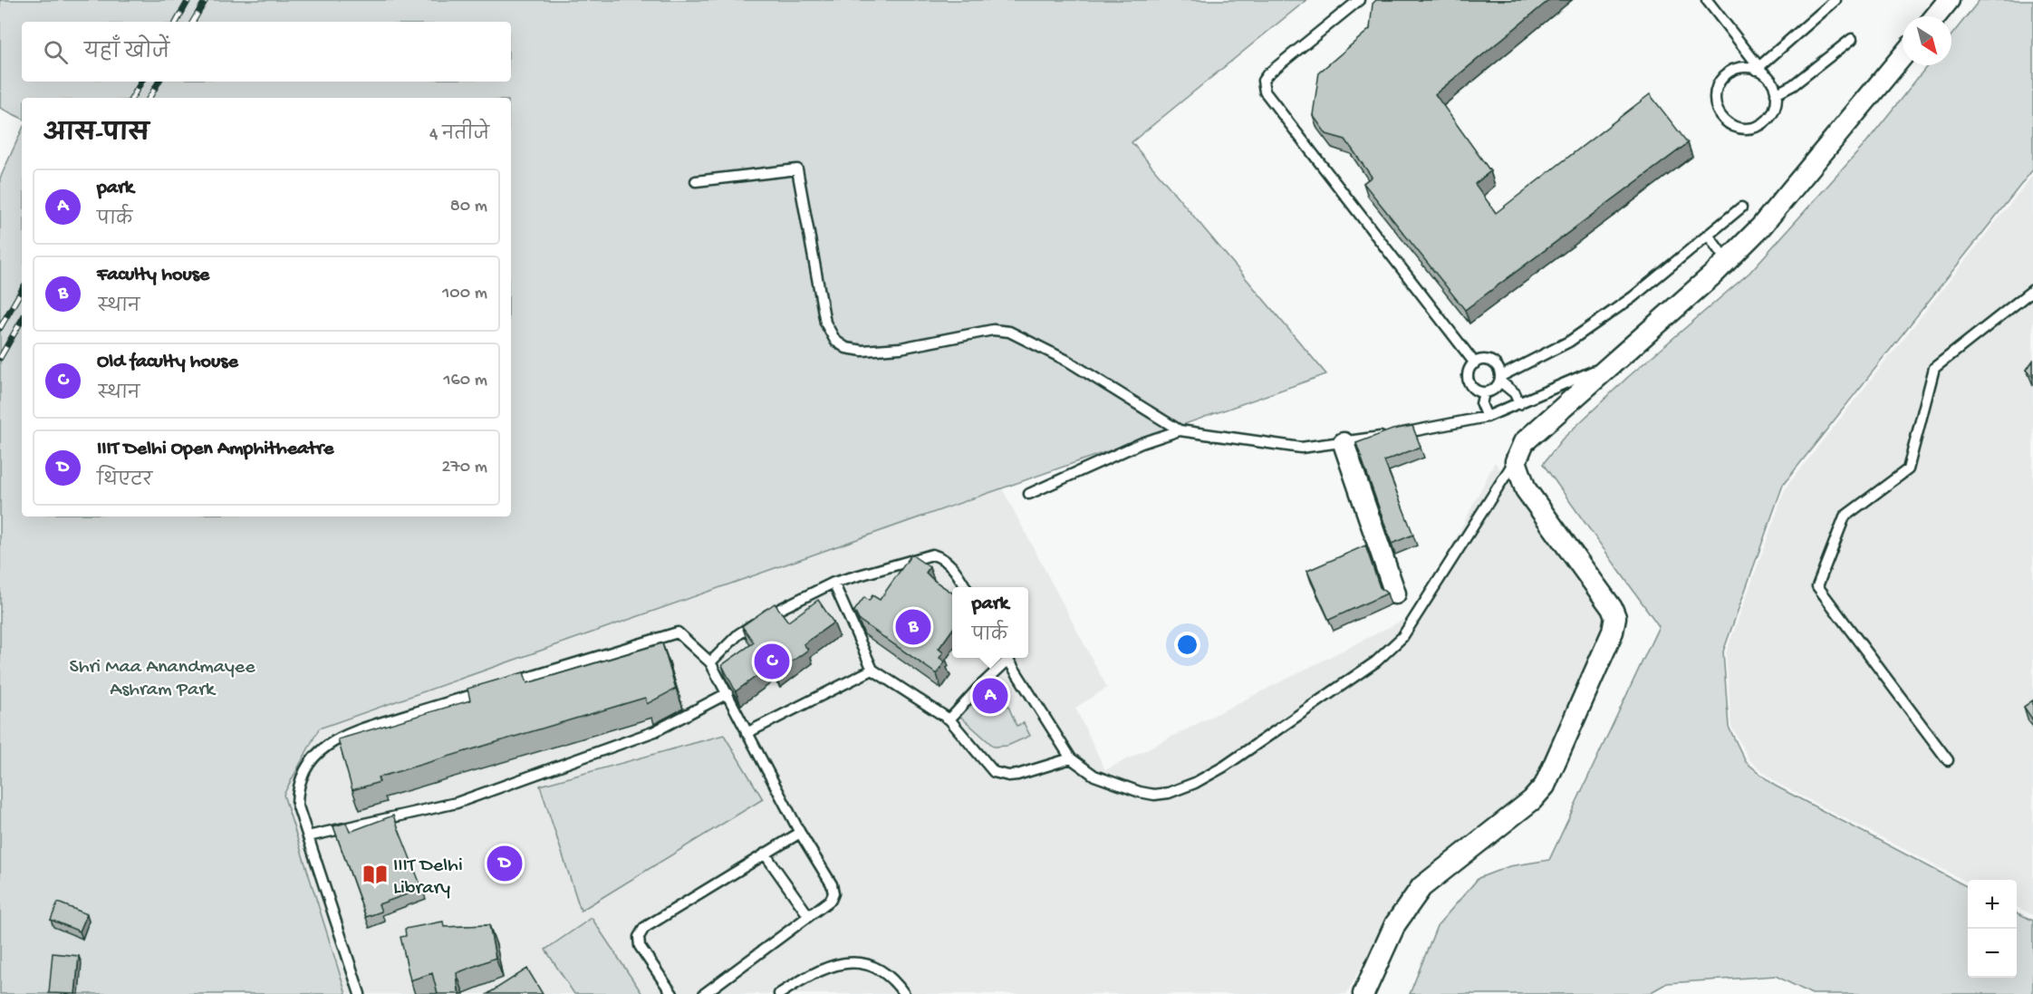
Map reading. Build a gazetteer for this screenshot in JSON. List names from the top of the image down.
{
  "parks": ["Shri Maa Anandmayee Ashram Park"],
  "places": {
    "library": ["IIIT Delhi Library"]
  },
  "north": "bottom right",
  "page": {
    "search": "यहाँ खोजें",
    "heading": ["आस-पास", "4 नतीजे"],
    "list": [
      {
        "mark": "A",
        "name": "park",
        "note": "पार्क",
        "value": "80 m"
      },
      {
        "mark": "B",
        "name": "Faculty house",
        "note": "स्थान",
        "value": "100 m"
      },
      {
        "mark": "C",
        "name": "Old faculty house",
        "note": "स्थान",
        "value": "160 m"
      },
      {
        "mark": "D",
        "name": "IIIT Delhi Open Amphitheatre",
        "note": "थिएटर",
        "value": "270 m"
      }
    ],
    "popup": ["park", "पार्क"],
    "pins": [
      "B",
      "C",
      "A",
      "D"
    ],
    "map_buttons": ["+", "−"]
  }
}
